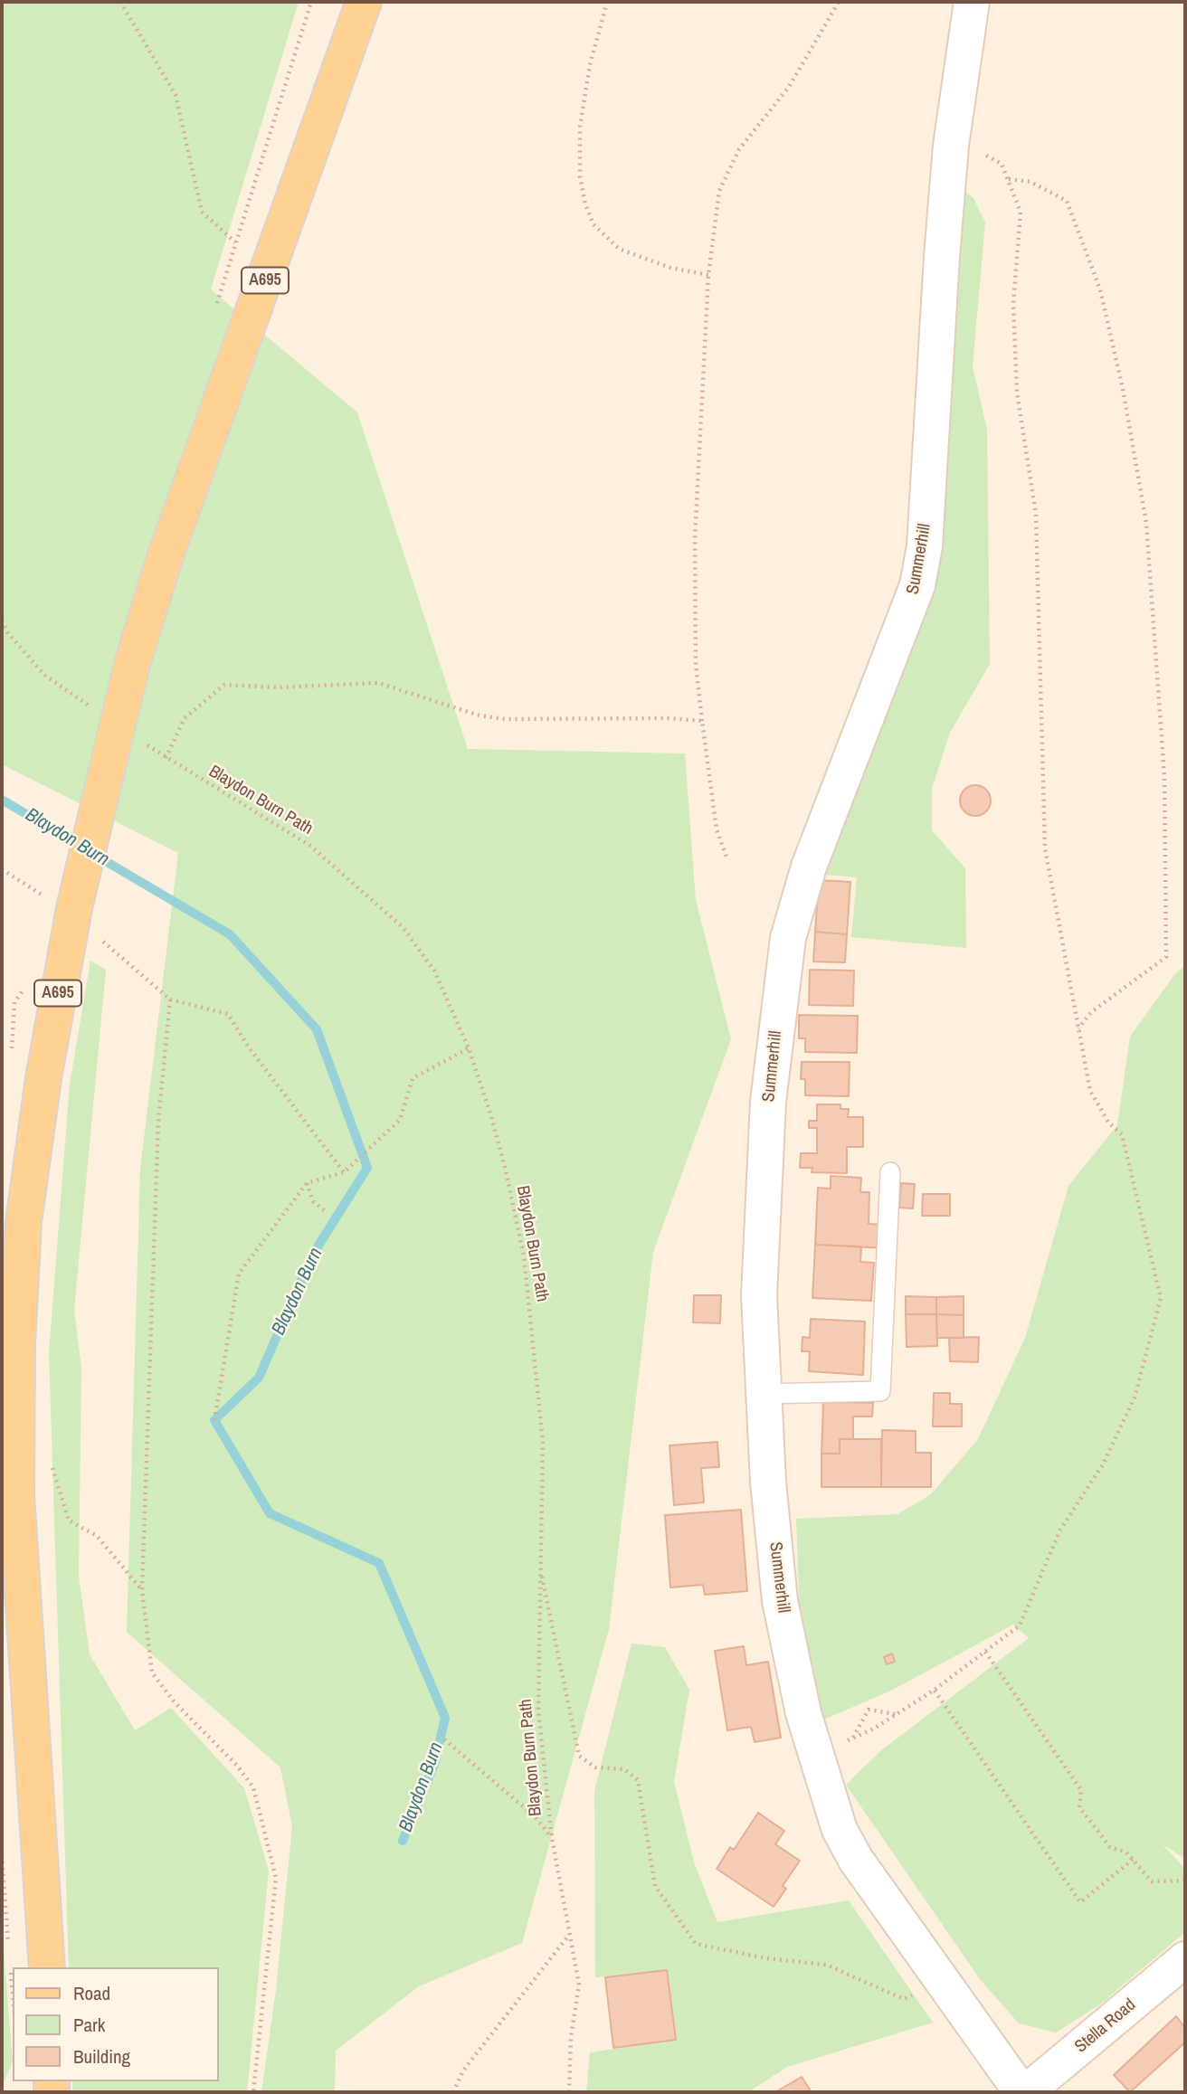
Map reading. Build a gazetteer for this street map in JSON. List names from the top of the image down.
{
  "streets": {
    "main road": ["A695"],
    "street": ["Summerhill", "Stella Road"],
    "path": ["Blaydon Burn Path"]
  },
  "water": ["Blaydon Burn"],
  "legend": ["Road", "Park", "Building"]
}
